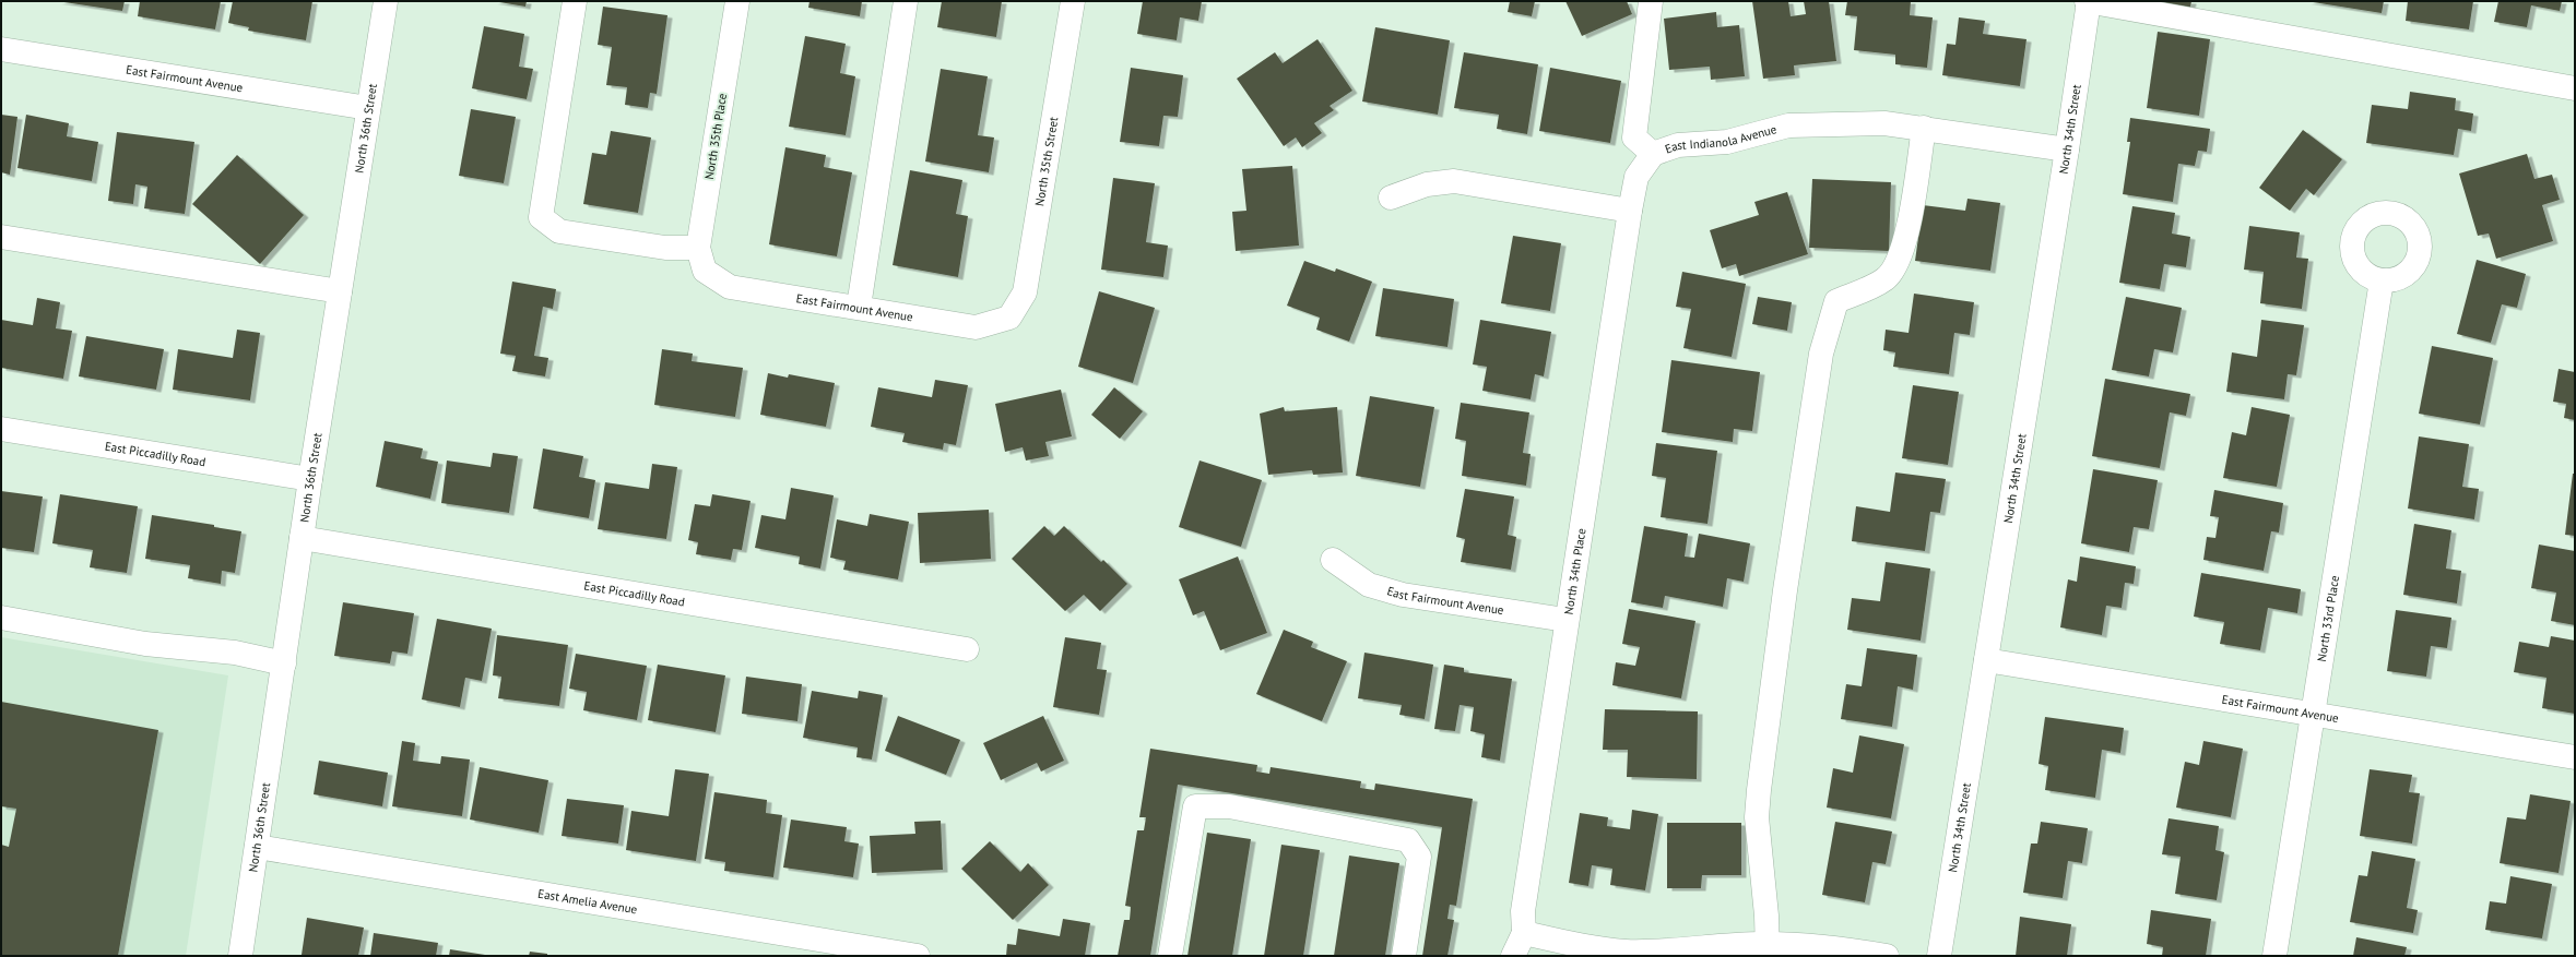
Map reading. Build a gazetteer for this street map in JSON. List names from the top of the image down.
{
  "streets": {
    "street": [
      "East Fairmount Avenue",
      "North 36th Street",
      "North 34th Street",
      "North 35th Place",
      "East Indianola Avenue",
      "North 35th Street",
      "East Piccadilly Road",
      "North 34th Place",
      "North 33rd Place",
      "East Amelia Avenue"
    ]
  },
  "crossings": [
    ["East Fairmount Avenue", "North 36th Street"],
    ["East Fairmount Avenue", "North 34th Street"],
    ["East Fairmount Avenue", "North 35th Place"],
    ["East Fairmount Avenue", "North 35th Street"],
    ["East Fairmount Avenue", "North 34th Place"],
    ["East Fairmount Avenue", "North 33rd Place"],
    ["North 36th Street", "East Piccadilly Road"],
    ["North 36th Street", "East Amelia Avenue"],
    ["North 34th Street", "East Indianola Avenue"],
    ["East Indianola Avenue", "North 34th Place"]
  ]
}
